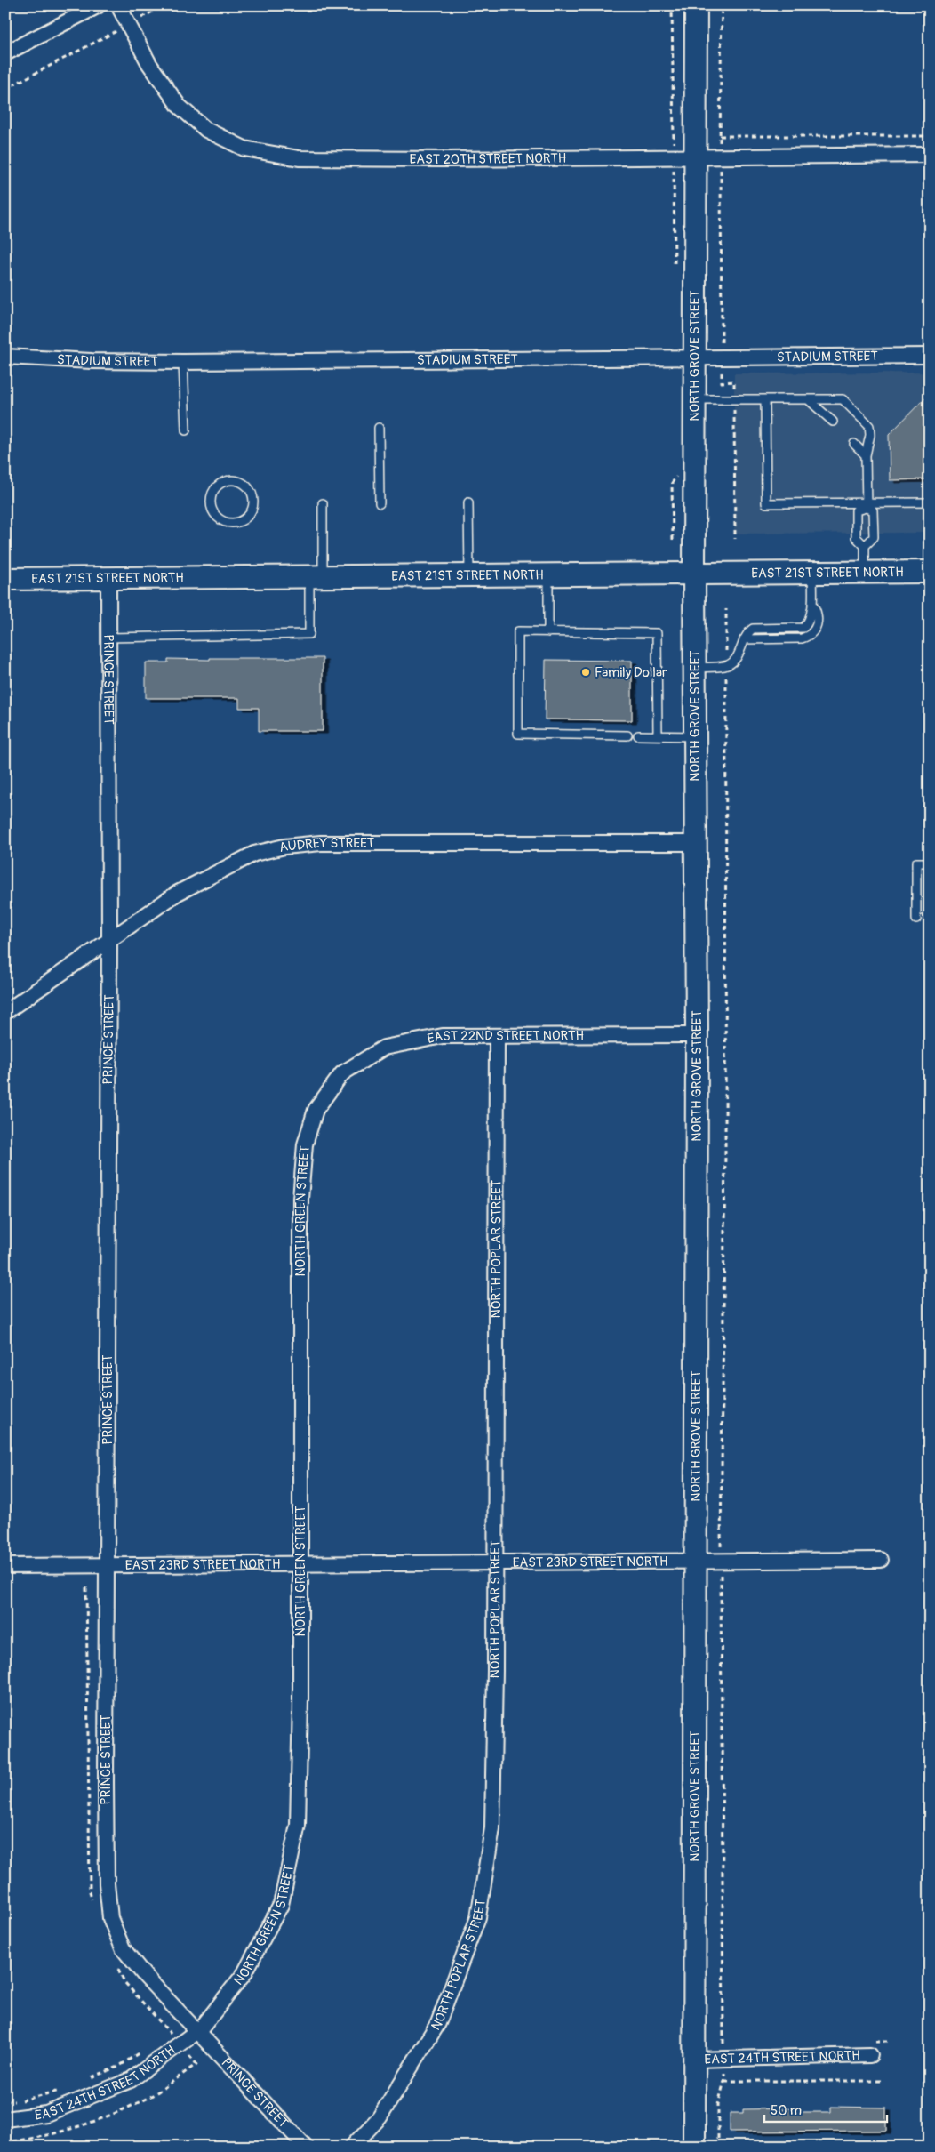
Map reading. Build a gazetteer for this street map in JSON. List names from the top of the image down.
{
  "streets": {
    "street": [
      "EAST 20TH STREET NORTH",
      "NORTH GROVE STREET",
      "STADIUM STREET",
      "EAST 21ST STREET NORTH",
      "PRINCE STREET",
      "AUDREY STREET",
      "EAST 22ND STREET NORTH",
      "NORTH GREEN STREET",
      "NORTH POPLAR STREET",
      "EAST 23RD STREET NORTH",
      "EAST 24TH STREET NORTH"
    ]
  },
  "crossings": [
    ["EAST 20TH STREET NORTH", "NORTH GROVE STREET"],
    ["NORTH GROVE STREET", "STADIUM STREET"],
    ["NORTH GROVE STREET", "EAST 21ST STREET NORTH"],
    ["NORTH GROVE STREET", "AUDREY STREET"],
    ["NORTH GROVE STREET", "EAST 22ND STREET NORTH"],
    ["NORTH GROVE STREET", "EAST 23RD STREET NORTH"],
    ["NORTH GROVE STREET", "EAST 24TH STREET NORTH"],
    ["EAST 21ST STREET NORTH", "PRINCE STREET"],
    ["PRINCE STREET", "AUDREY STREET"],
    ["PRINCE STREET", "NORTH GREEN STREET"],
    ["PRINCE STREET", "EAST 23RD STREET NORTH"],
    ["PRINCE STREET", "EAST 24TH STREET NORTH"],
    ["EAST 22ND STREET NORTH", "NORTH GREEN STREET"],
    ["EAST 22ND STREET NORTH", "NORTH POPLAR STREET"],
    ["NORTH GREEN STREET", "EAST 23RD STREET NORTH"],
    ["NORTH GREEN STREET", "EAST 24TH STREET NORTH"],
    ["NORTH POPLAR STREET", "EAST 23RD STREET NORTH"]
  ],
  "places": ["Family Dollar"],
  "scale_bar": "50 m"
}
